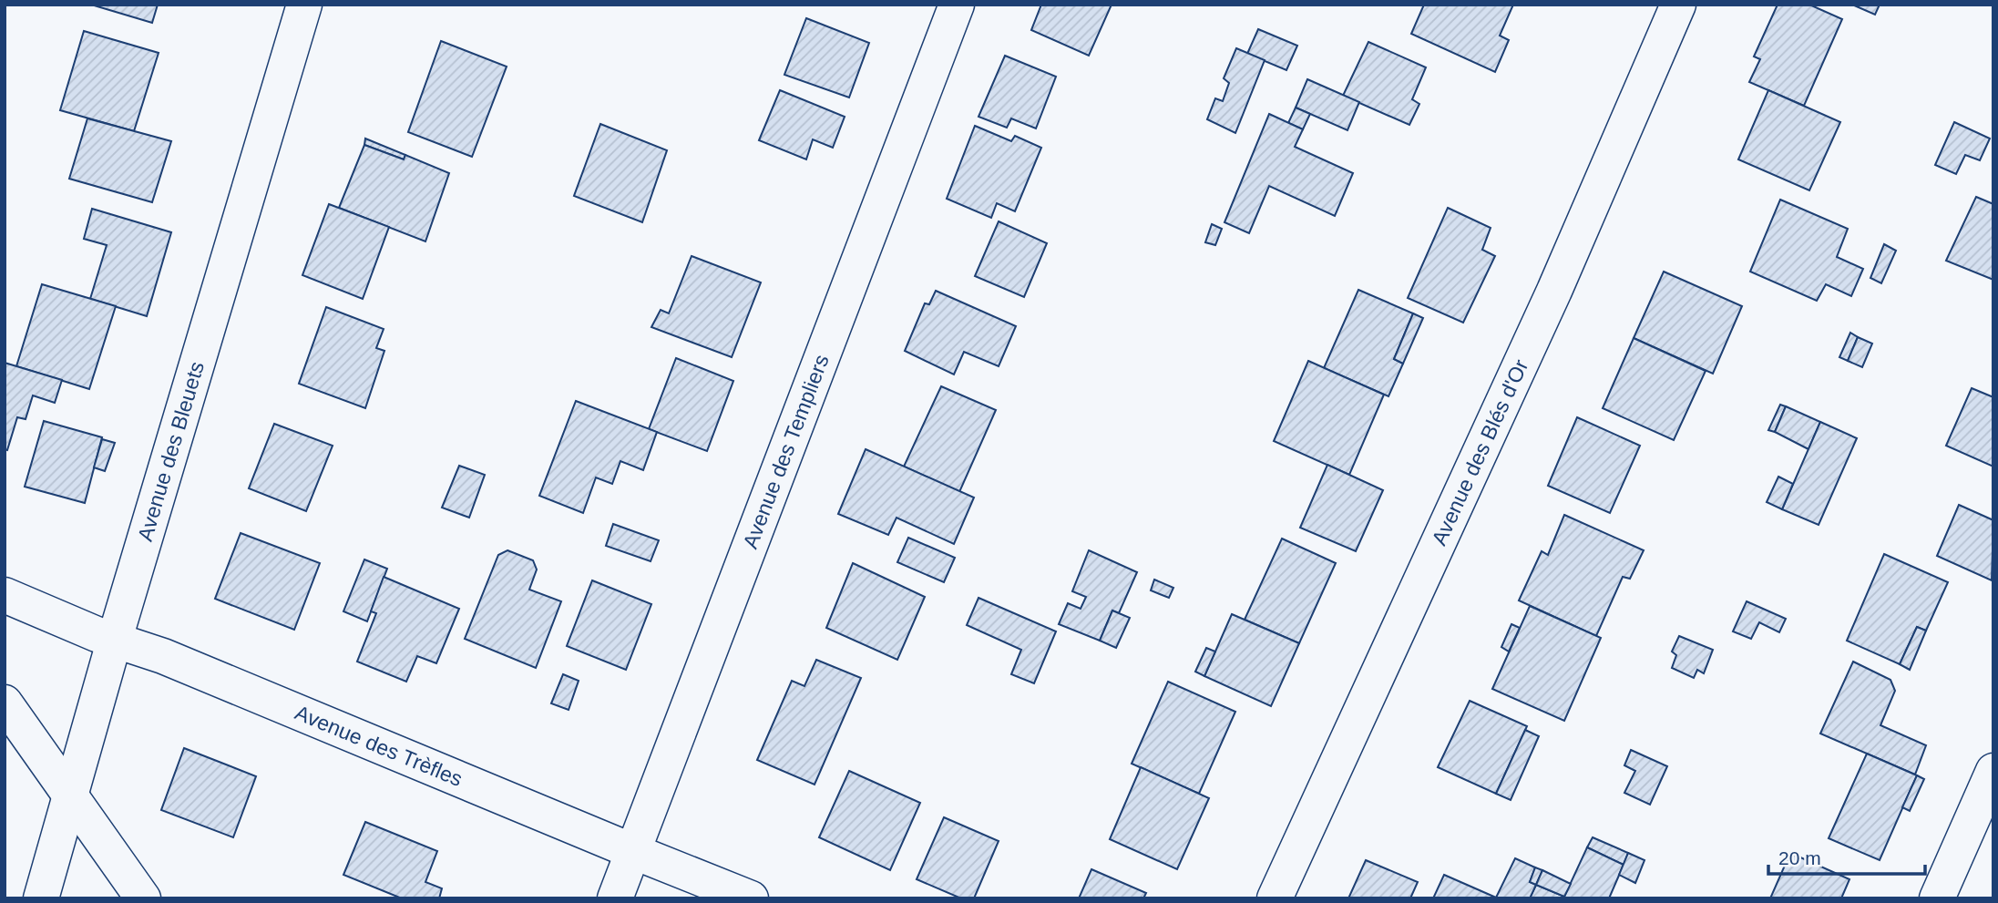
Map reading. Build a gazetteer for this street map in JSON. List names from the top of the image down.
{
  "streets": {
    "street": [
      "Avenue des Bleuets",
      "Avenue des Templiers",
      "Avenue des Blés d'Or",
      "Avenue des Trèfles"
    ]
  },
  "crossings": [
    ["Avenue des Bleuets", "Avenue des Trèfles"],
    ["Avenue des Templiers", "Avenue des Trèfles"]
  ],
  "scale_bar": "20 m"
}
